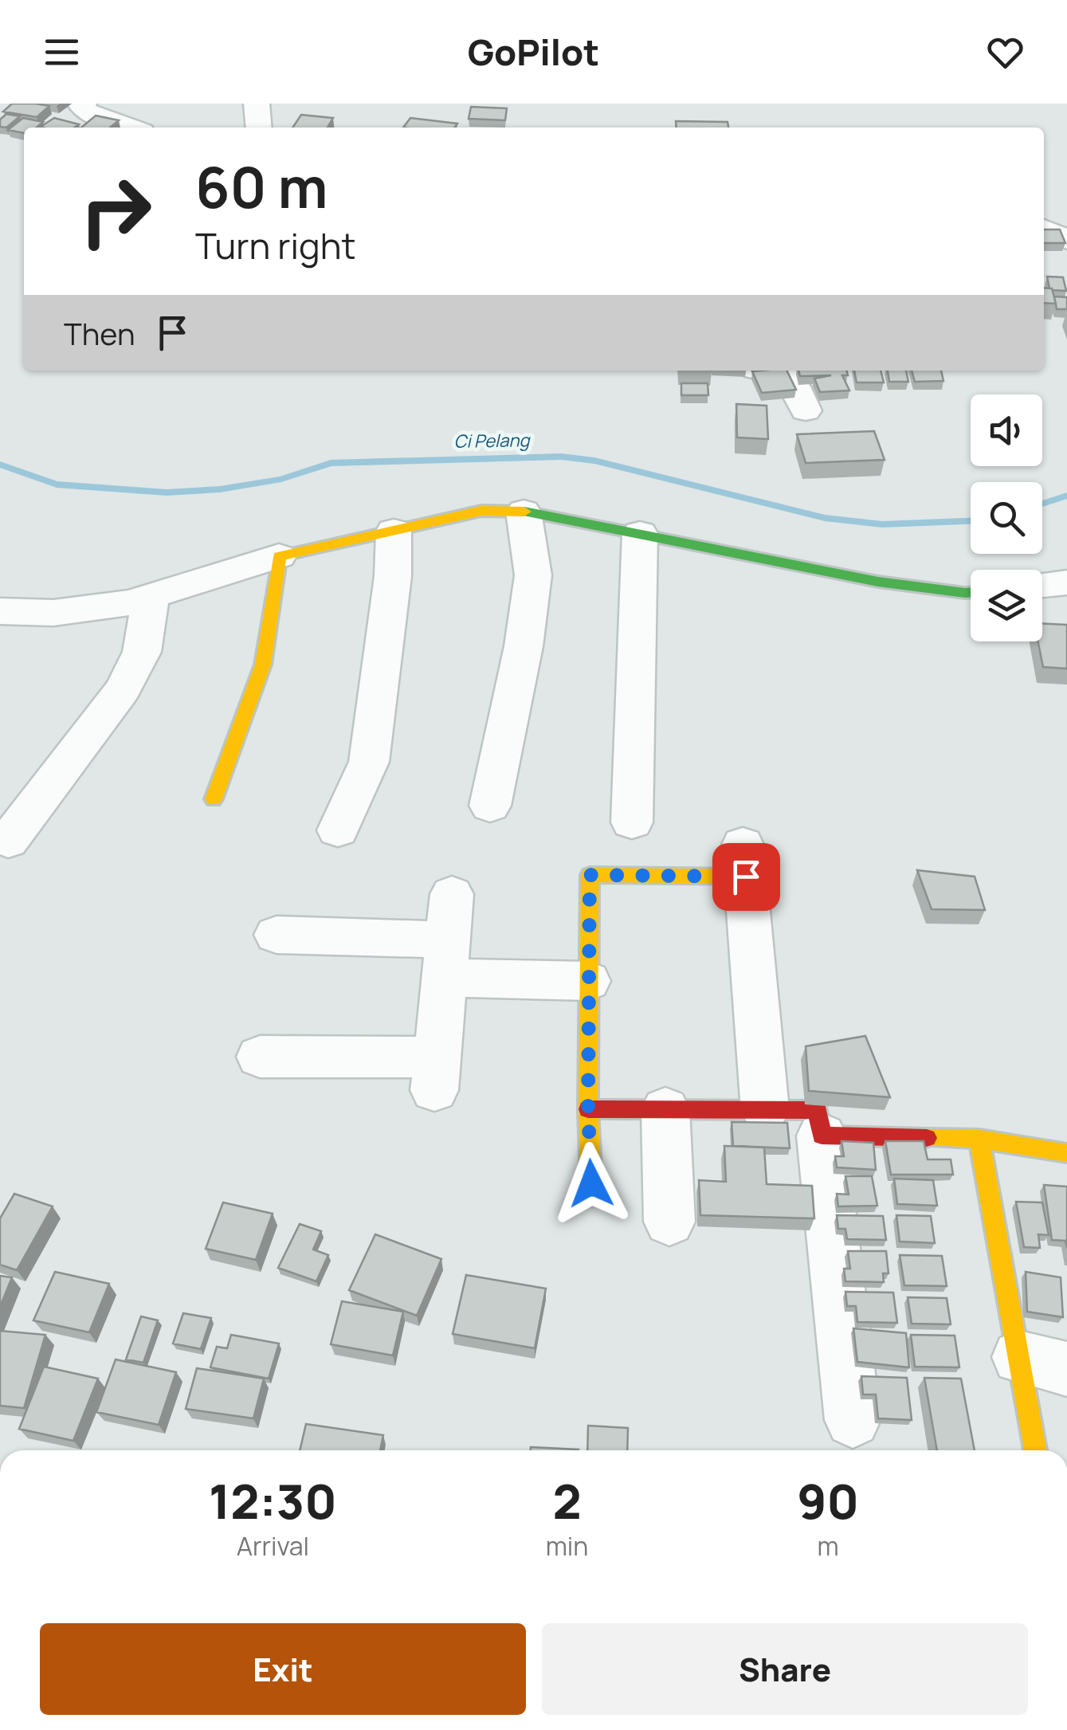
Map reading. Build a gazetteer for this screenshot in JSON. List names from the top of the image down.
{
  "water": ["Ci Pelang"],
  "page": {
    "header": "GoPilot",
    "turn": ["60 m", "Turn right"],
    "then": "Then",
    "eta": [
      "12:30",
      "Arrival",
      "2",
      "min",
      "90",
      "m"
    ],
    "buttons": ["Exit", "Share"]
  }
}
